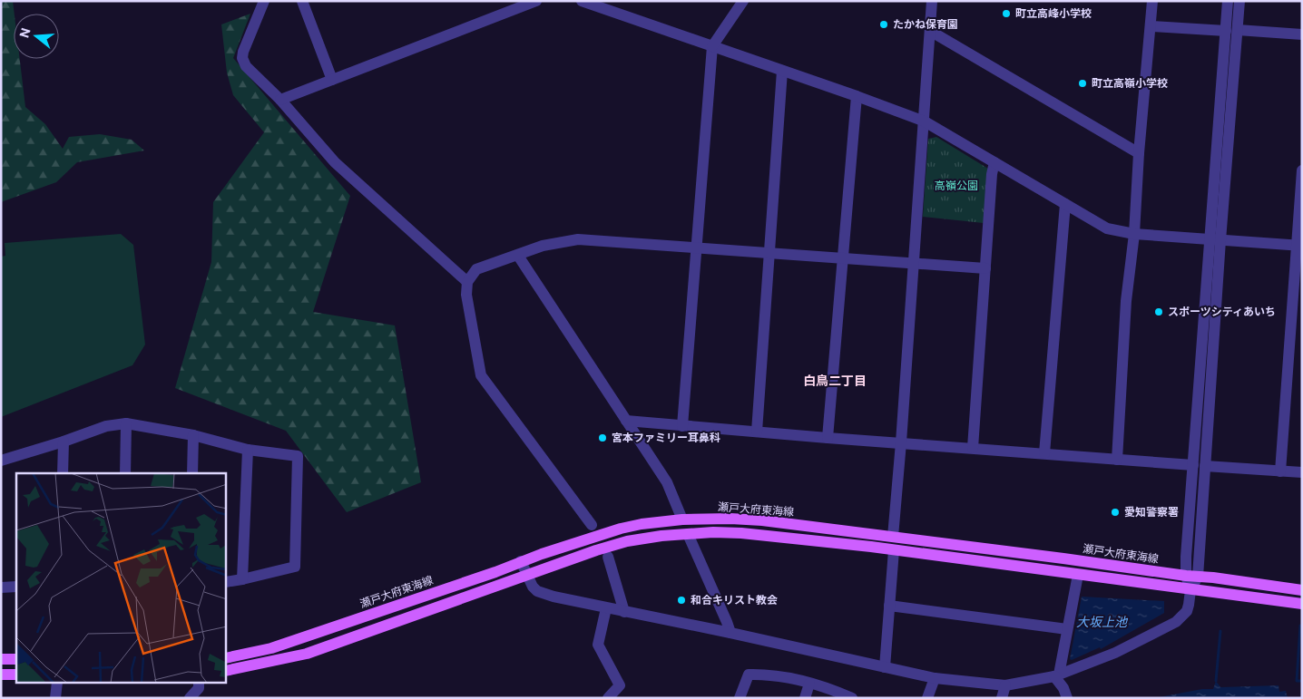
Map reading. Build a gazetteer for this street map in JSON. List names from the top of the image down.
{
  "streets": {
    "main road": ["瀬戸大府東海線"]
  },
  "districts": ["白鳥二丁目"],
  "water": ["大坂上池"],
  "parks": ["高嶺公園"],
  "places": [
    "町立高峰小学校",
    "たかね保育園",
    "町立高嶺小学校",
    "スポーツシティあいち",
    "宮本ファミリー耳鼻科",
    "愛知警察署",
    "和合キリスト教会"
  ],
  "north": "left"
}
